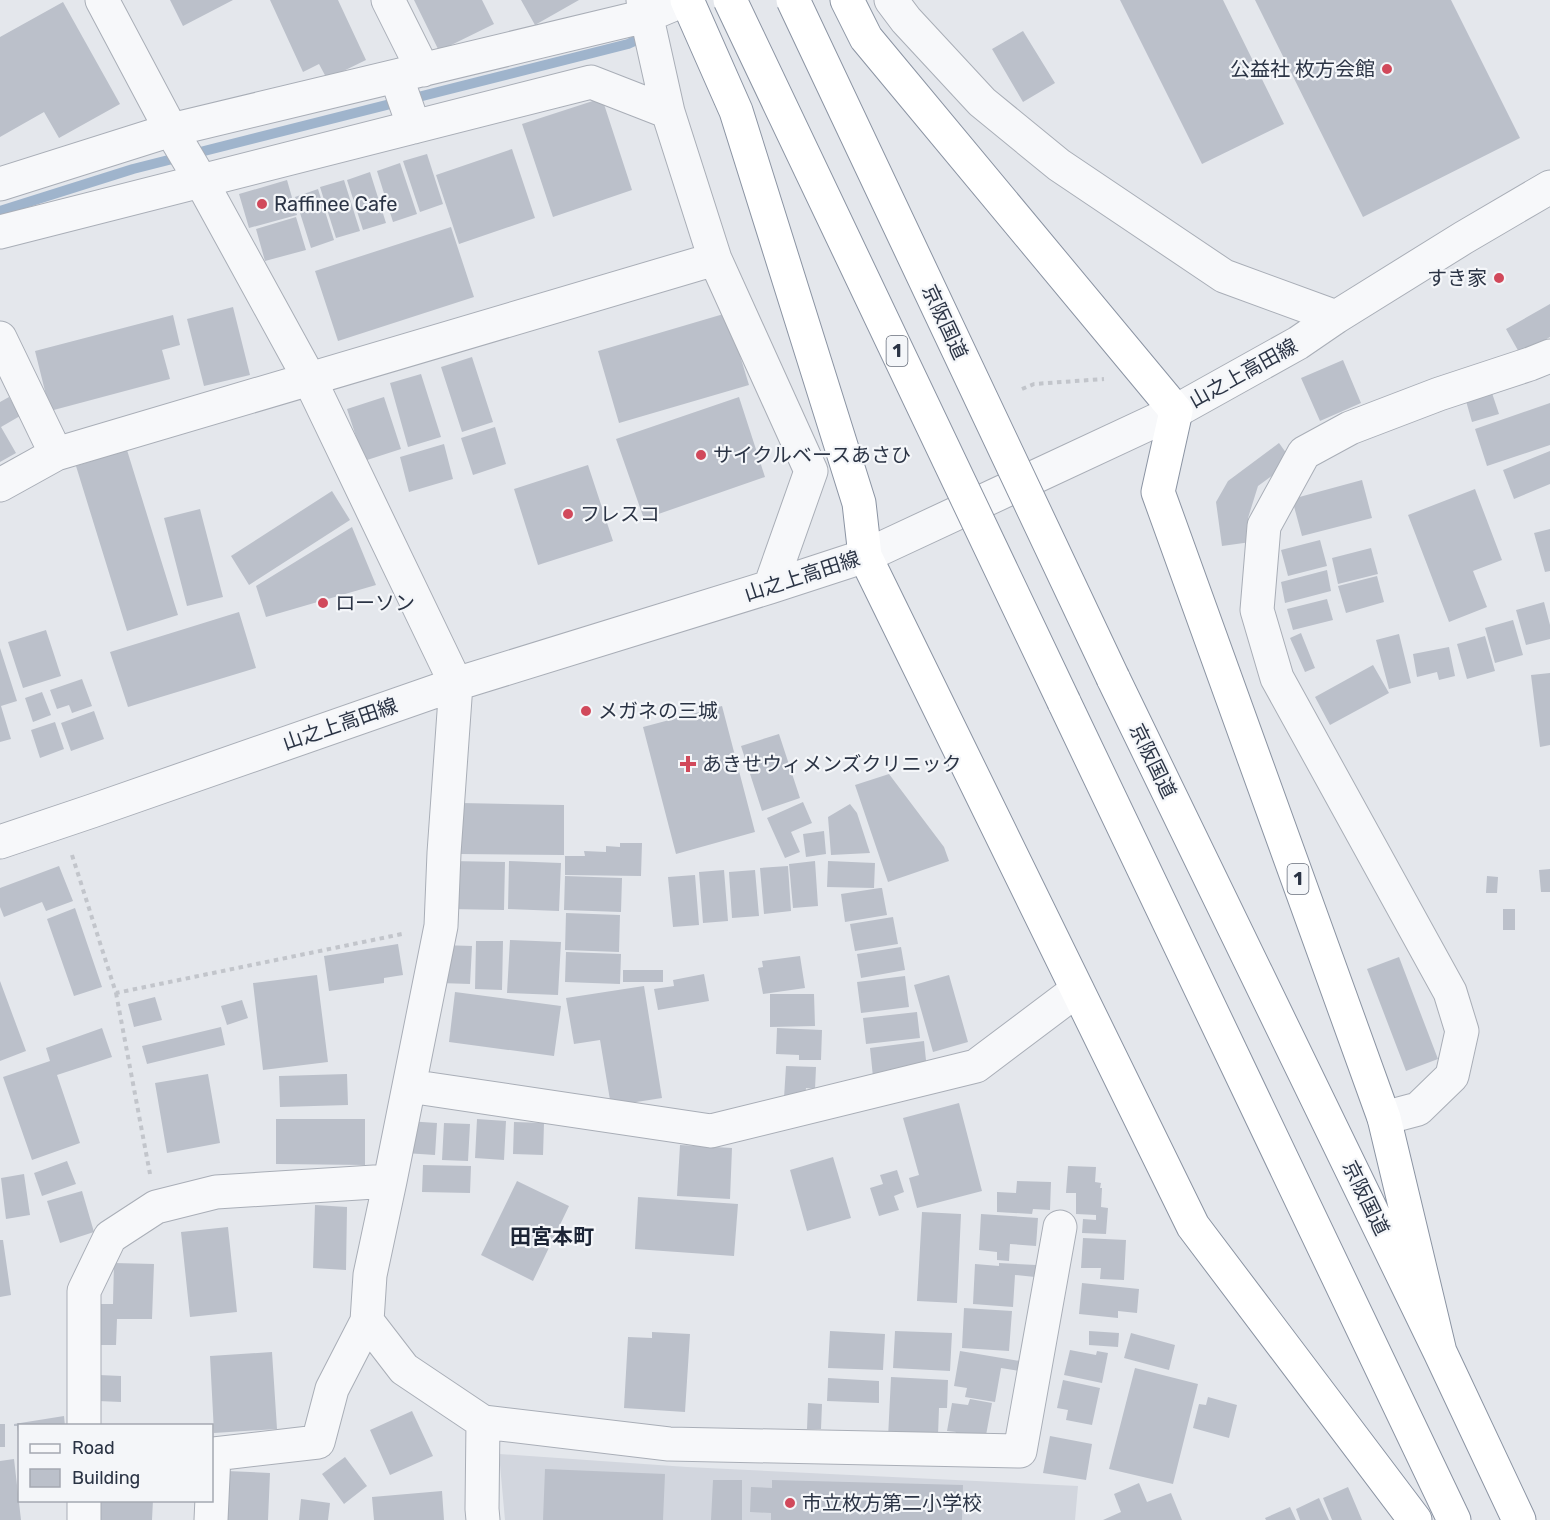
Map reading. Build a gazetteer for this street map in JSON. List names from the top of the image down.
{
  "streets": {
    "highway": ["京阪国道", "1"],
    "street": ["山之上高田線"]
  },
  "crossings": [
    ["京阪国道", "1"],
    ["1", "山之上高田線"]
  ],
  "districts": ["田宮本町"],
  "places": {
    "other": [
      "公益社 枚方会館",
      "Raffinee Cafe",
      "すき家",
      "サイクルベースあさひ",
      "フレスコ",
      "ローソン",
      "メガネの三城",
      "市立枚方第二小学校"
    ],
    "health": ["あきせウィメンズクリニック"]
  },
  "legend": ["Road", "Building"]
}
